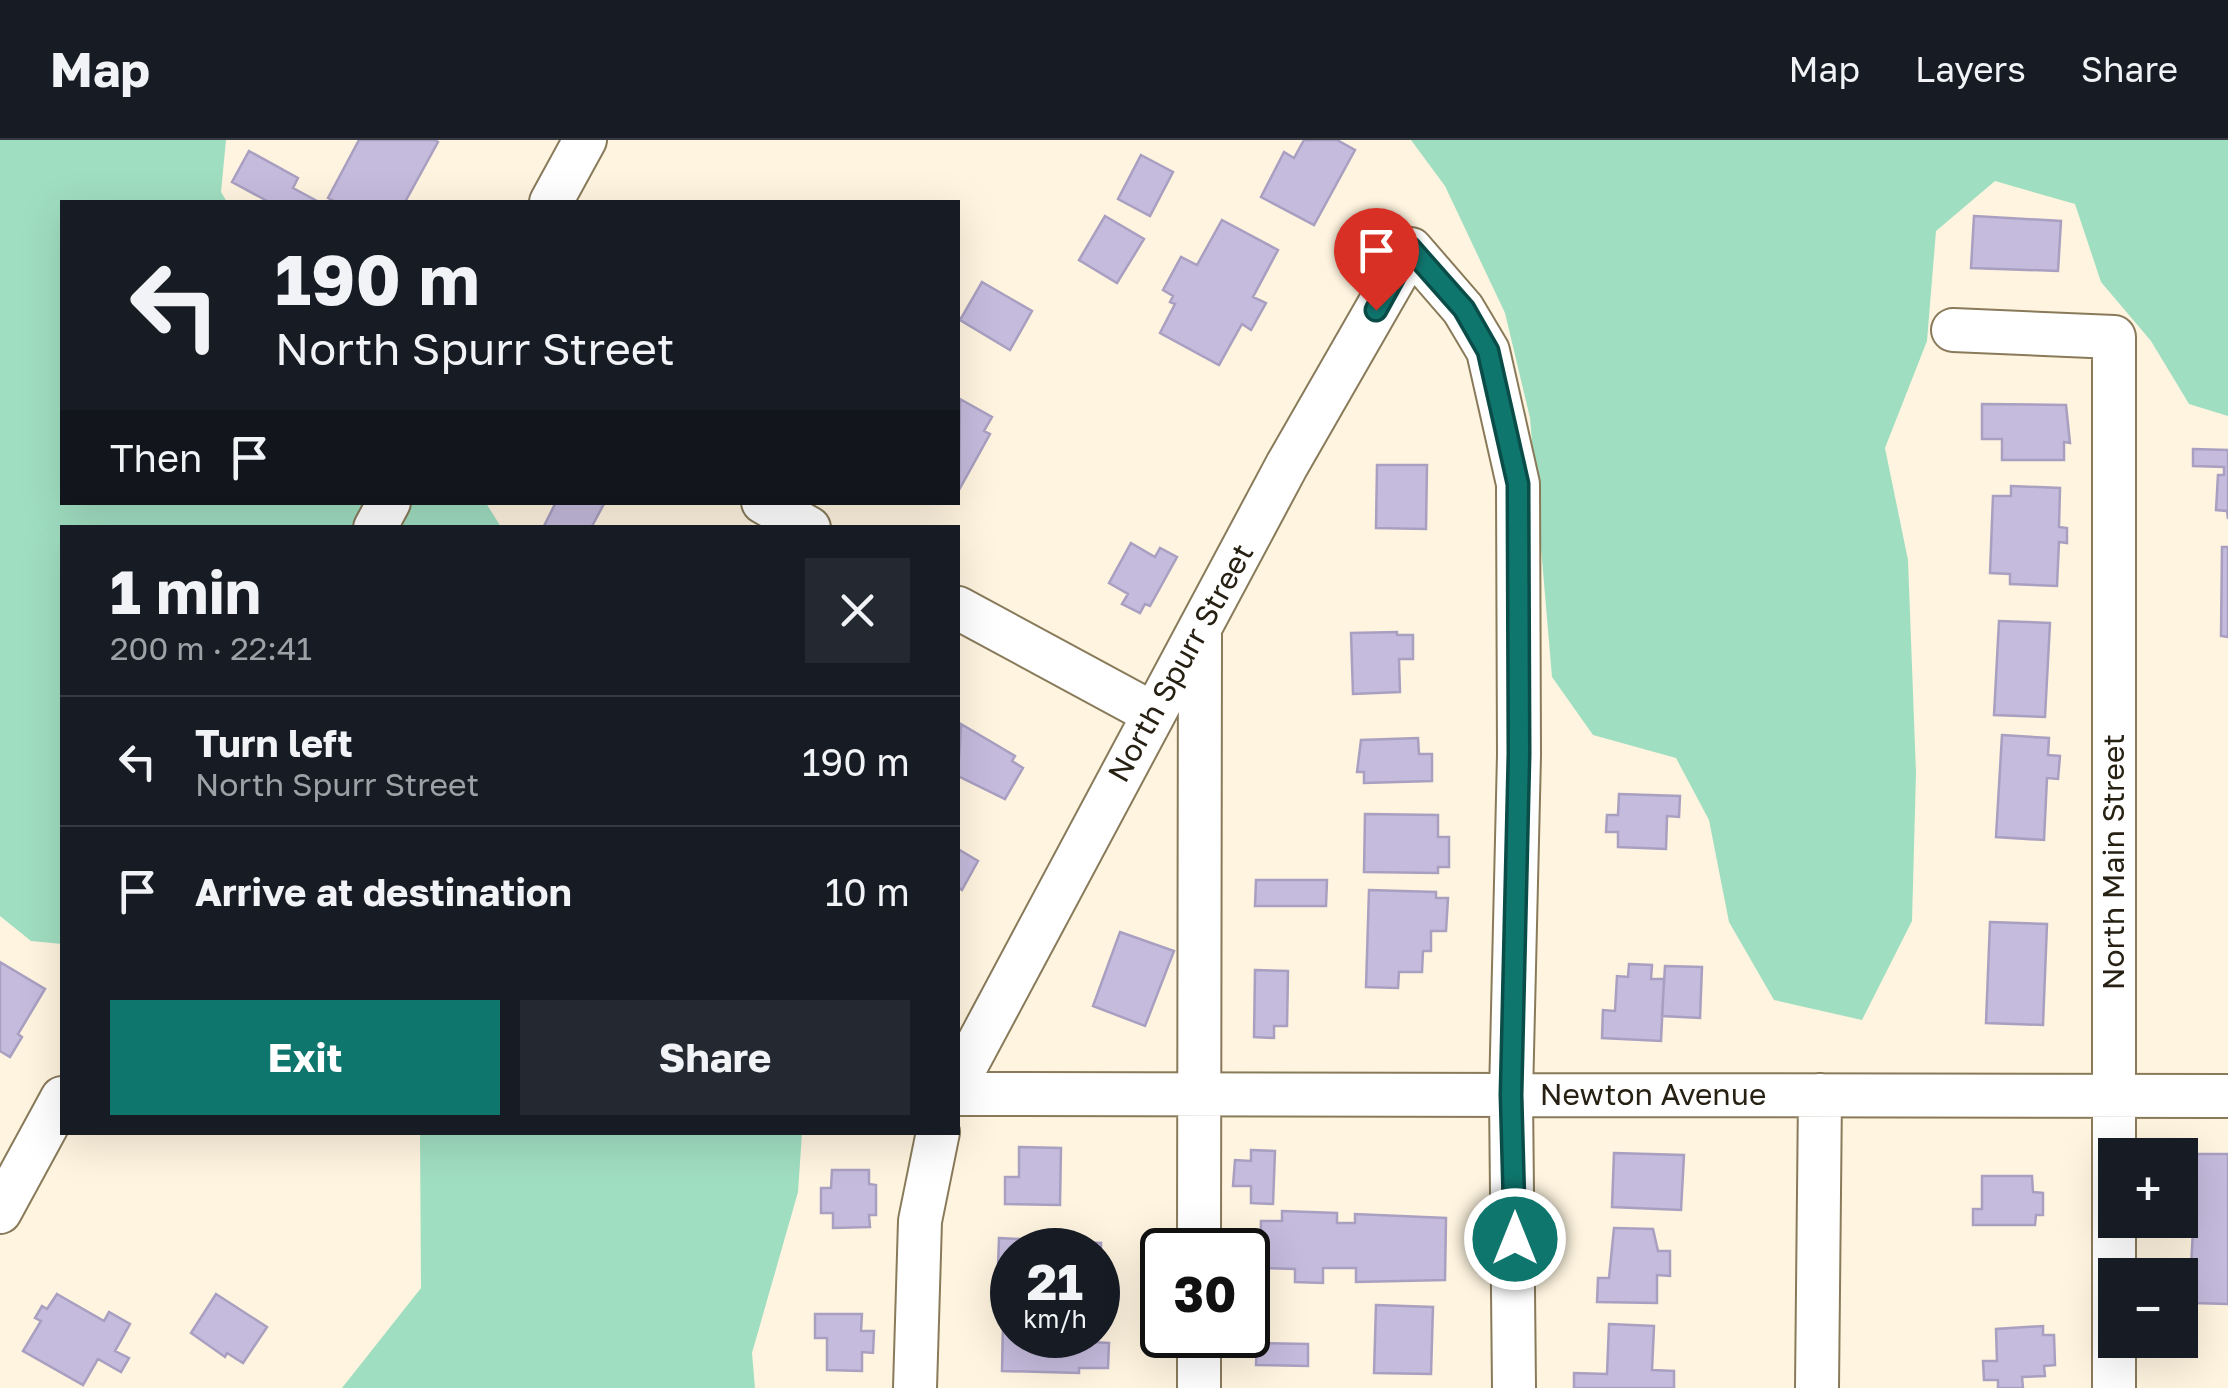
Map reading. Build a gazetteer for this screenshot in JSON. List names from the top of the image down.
{
  "streets": {
    "street": ["North Spurr Street", "North Main Street", "Newton Avenue"]
  },
  "crossings": [
    ["North Spurr Street", "Newton Avenue"],
    ["North Main Street", "Newton Avenue"]
  ],
  "page": {
    "header": "Map",
    "nav": ["Map", "Layers", "Share"],
    "turn": ["190 m", "North Spurr Street"],
    "then": "Then",
    "heading": ["1 min", "200 m · 22:41"],
    "list": [
      {
        "name": "Turn left",
        "note": "North Spurr Street",
        "value": "190 m"
      },
      {
        "name": "Arrive at destination",
        "value": "10 m"
      }
    ],
    "buttons": ["Exit", "Share"],
    "map_buttons": ["+", "−"],
    "speed": "21 km/h",
    "limit": "30"
  }
}
